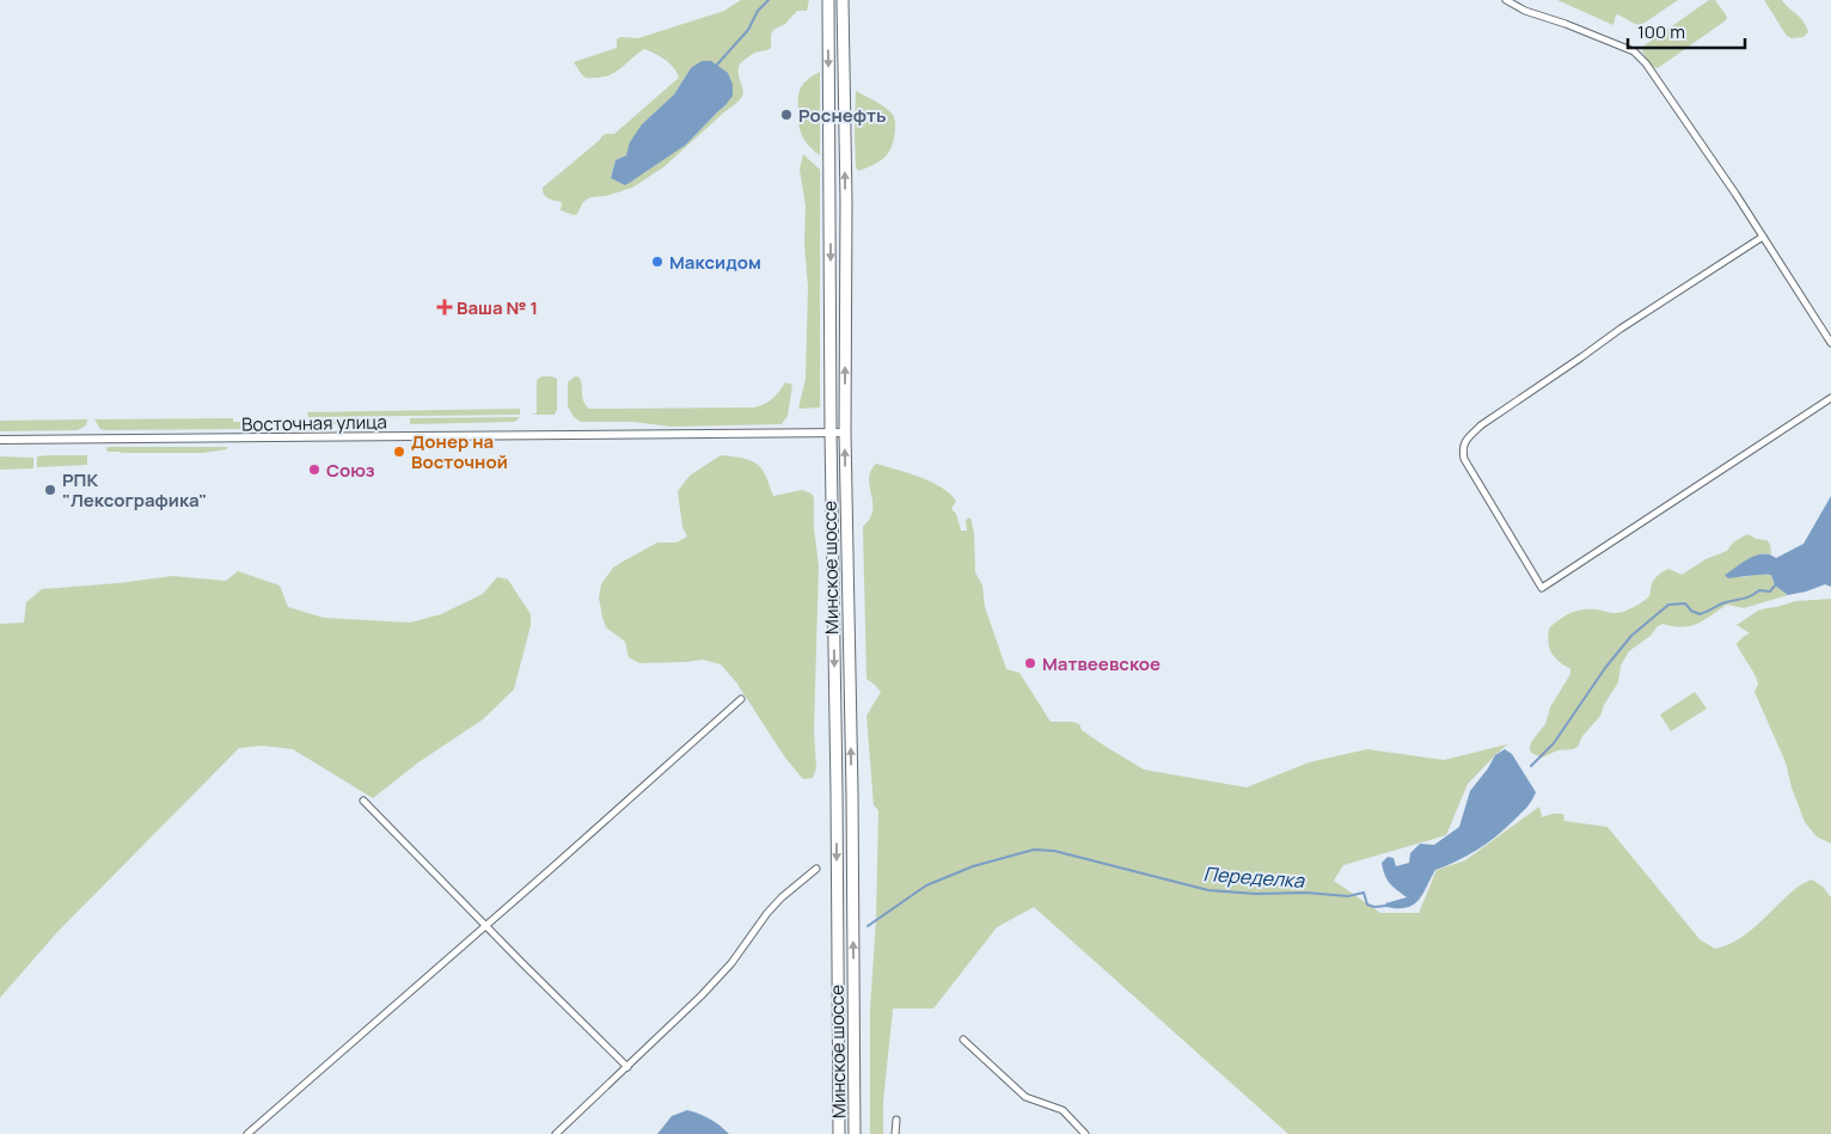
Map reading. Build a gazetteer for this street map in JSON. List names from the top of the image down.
{
  "streets": {
    "highway": ["Минское шоссе"],
    "street": ["Восточная улица"]
  },
  "crossings": [
    ["Восточная улица", "Минское шоссе"]
  ],
  "water": ["Переделка"],
  "places": {
    "other": [
      "Роснефть",
      "Максидом",
      "Донер на Восточной",
      "Союз",
      "РПК \"Лексографика\"",
      "Матвеевское"
    ],
    "health": ["Ваша № 1"]
  },
  "scale_bar": "100 m"
}
